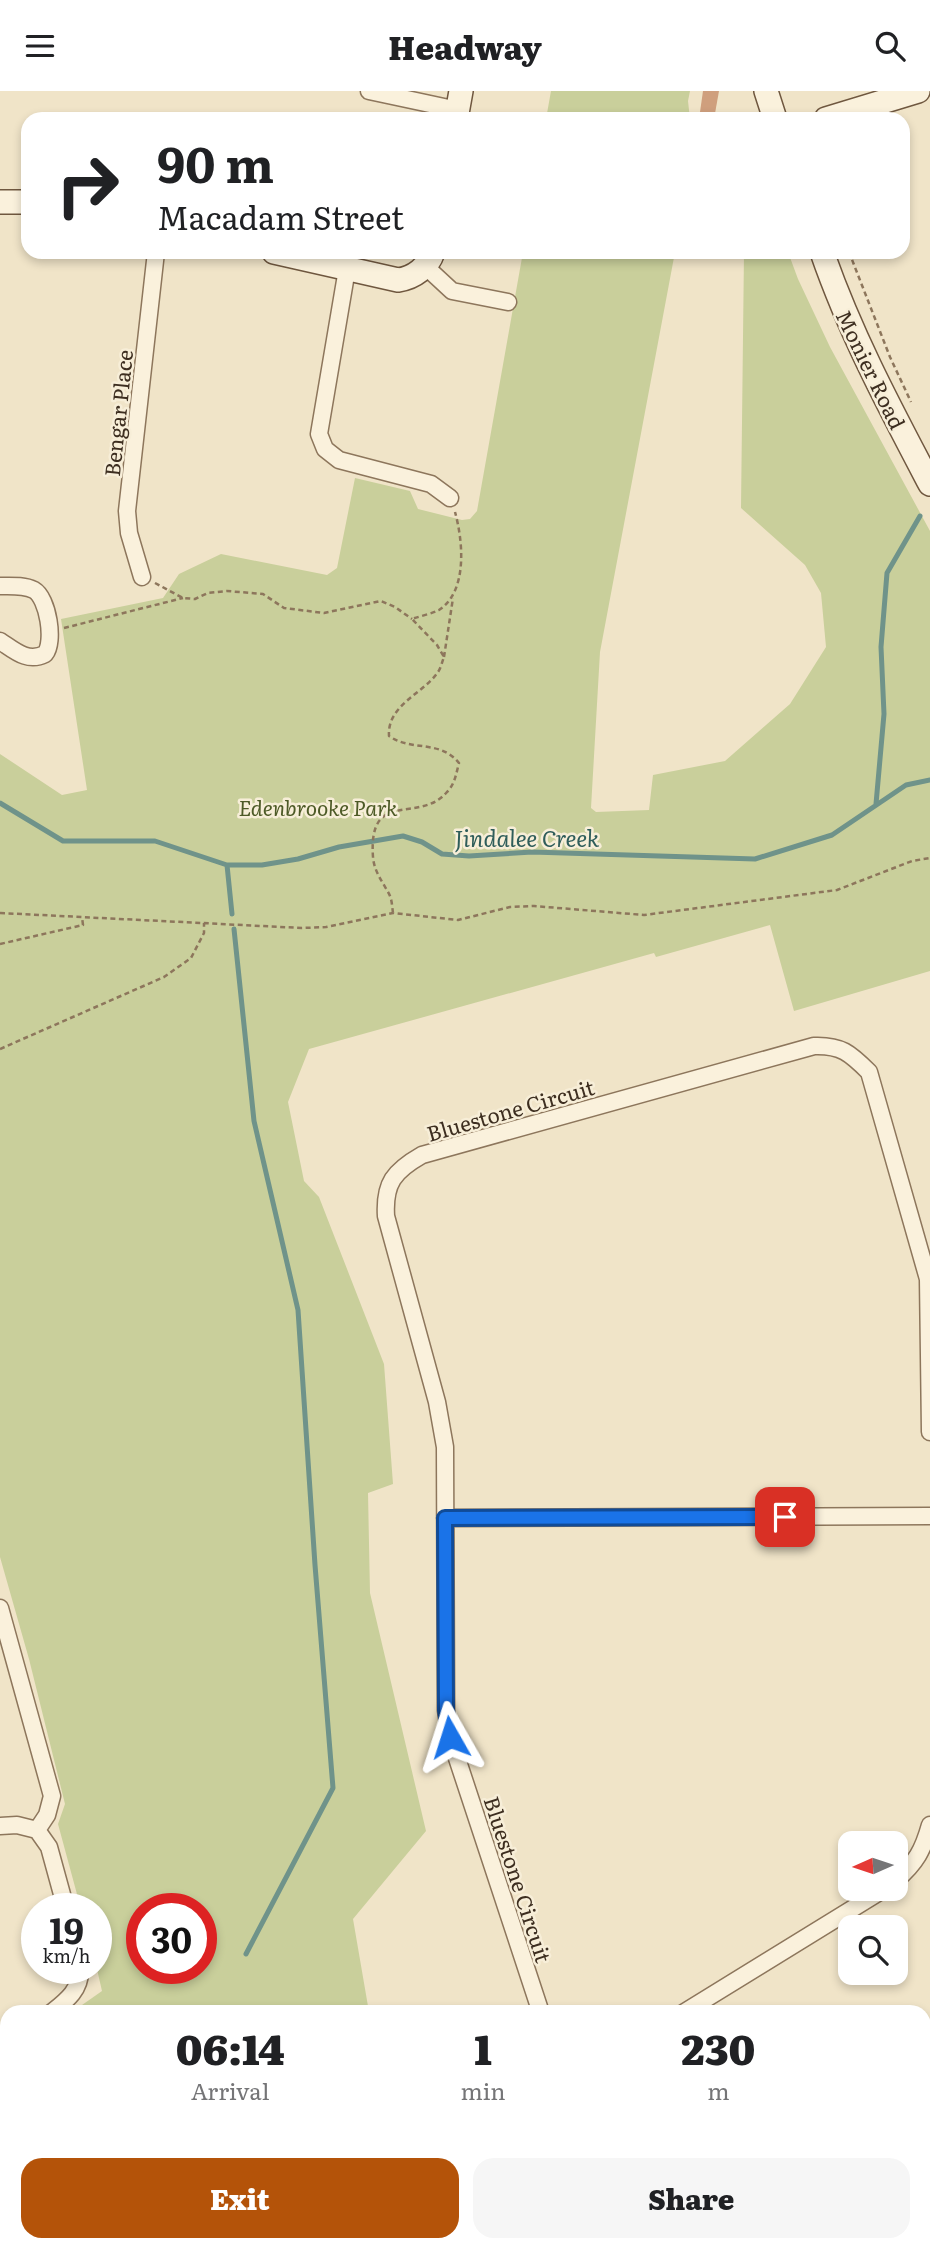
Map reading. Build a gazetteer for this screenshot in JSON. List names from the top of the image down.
{
  "streets": {
    "main road": ["Monier Road"],
    "street": ["Bengar Place", "Bluestone Circuit"]
  },
  "water": ["Jindalee Creek"],
  "parks": ["Edenbrooke Park"],
  "north": "left",
  "page": {
    "header": "Headway",
    "turn": ["90 m", "Macadam Street"],
    "speed": "19 km/h",
    "limit": "30",
    "eta": [
      "06:14",
      "Arrival",
      "1",
      "min",
      "230",
      "m"
    ],
    "buttons": ["Exit", "Share"]
  }
}
